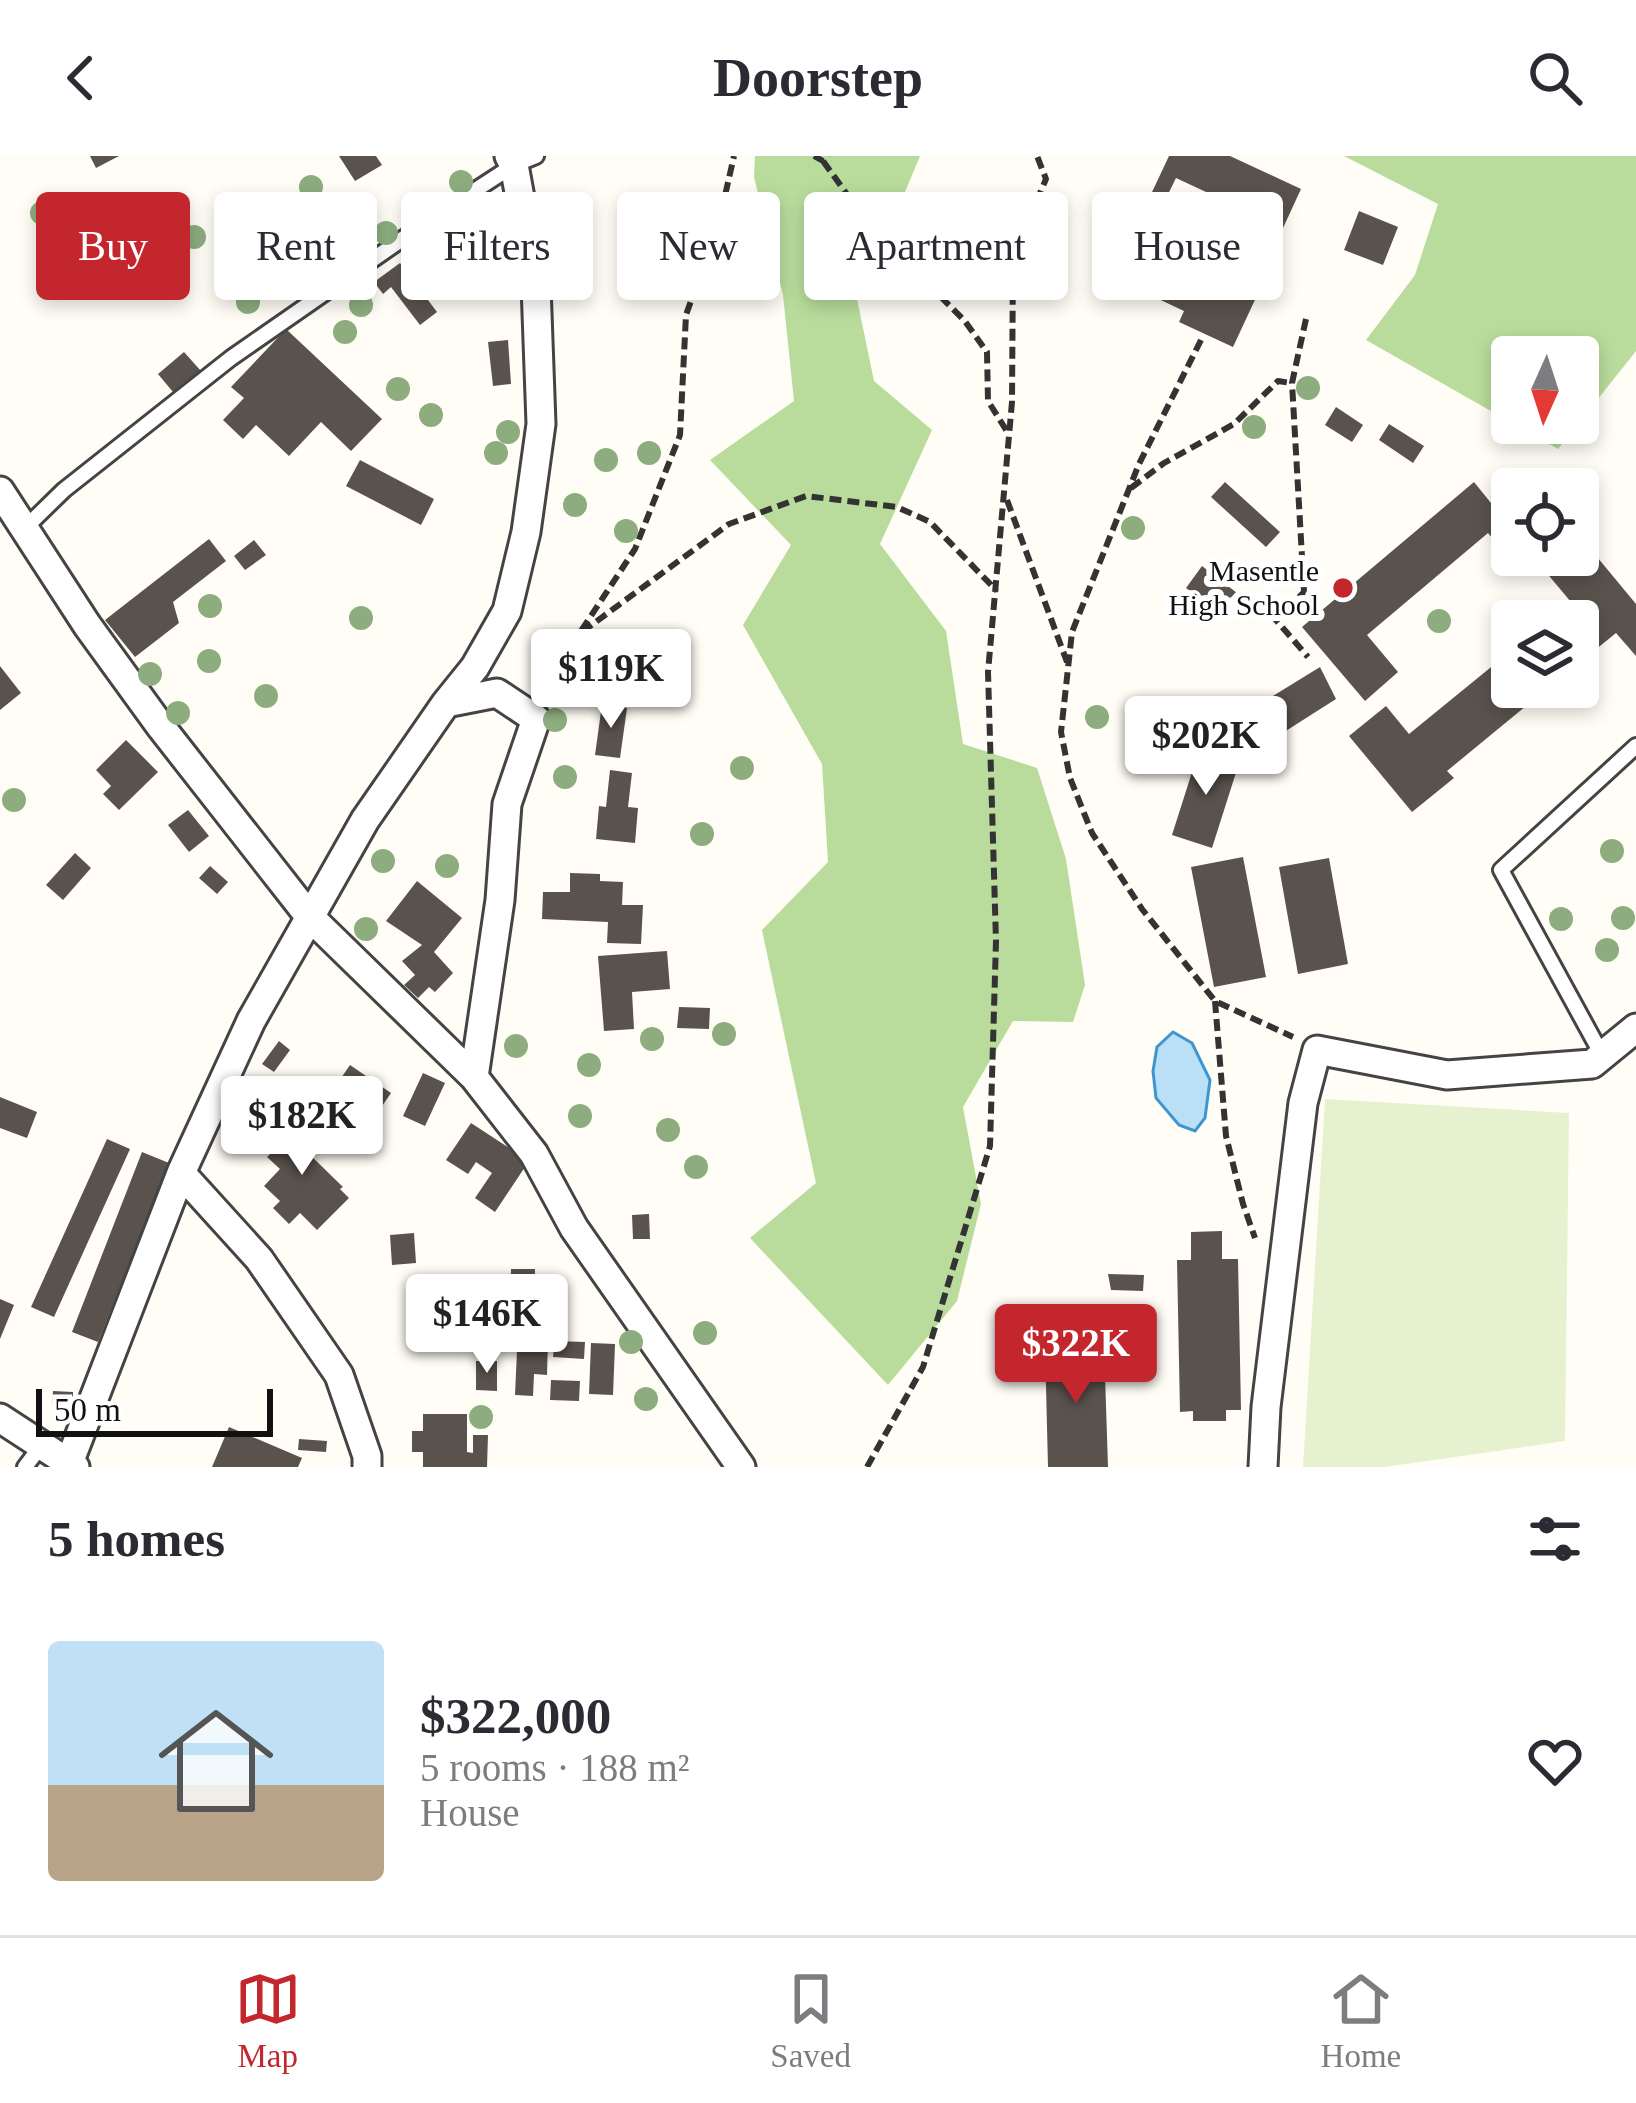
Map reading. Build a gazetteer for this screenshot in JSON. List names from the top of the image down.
{
  "places": ["Masentle High School"],
  "scale_bar": "50 m",
  "north": "bottom",
  "page": {
    "header": "Doorstep",
    "chip": [
      "Buy",
      "Rent",
      "Filters",
      "New",
      "Apartment",
      "House"
    ],
    "price": [
      "$119K",
      "$202K",
      "$182K",
      "$146K",
      "$322K"
    ],
    "scale": "50 m",
    "heading": "5 homes",
    "list": [
      {
        "name": "$322,000",
        "note": "5 rooms · 188 m² · House"
      }
    ],
    "tabs": ["Map", "Saved", "Home"]
  }
}
